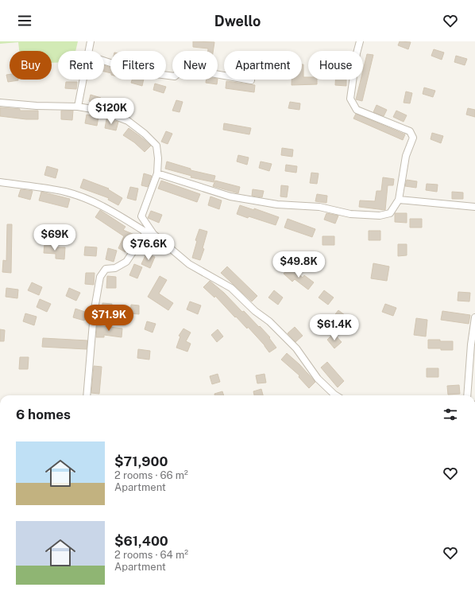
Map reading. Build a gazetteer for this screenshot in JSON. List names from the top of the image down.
{
  "page": {
    "header": "Dwello",
    "chip": [
      "Buy",
      "Rent",
      "Filters",
      "New",
      "Apartment",
      "House"
    ],
    "price": [
      "$120K",
      "$69K",
      "$76.6K",
      "$49.8K",
      "$71.9K",
      "$61.4K"
    ],
    "heading": "6 homes",
    "list": [
      {
        "name": "$71,900",
        "note": "2 rooms · 66 m² · Apartment"
      },
      {
        "name": "$61,400",
        "note": "2 rooms · 64 m² · Apartment"
      }
    ]
  }
}
